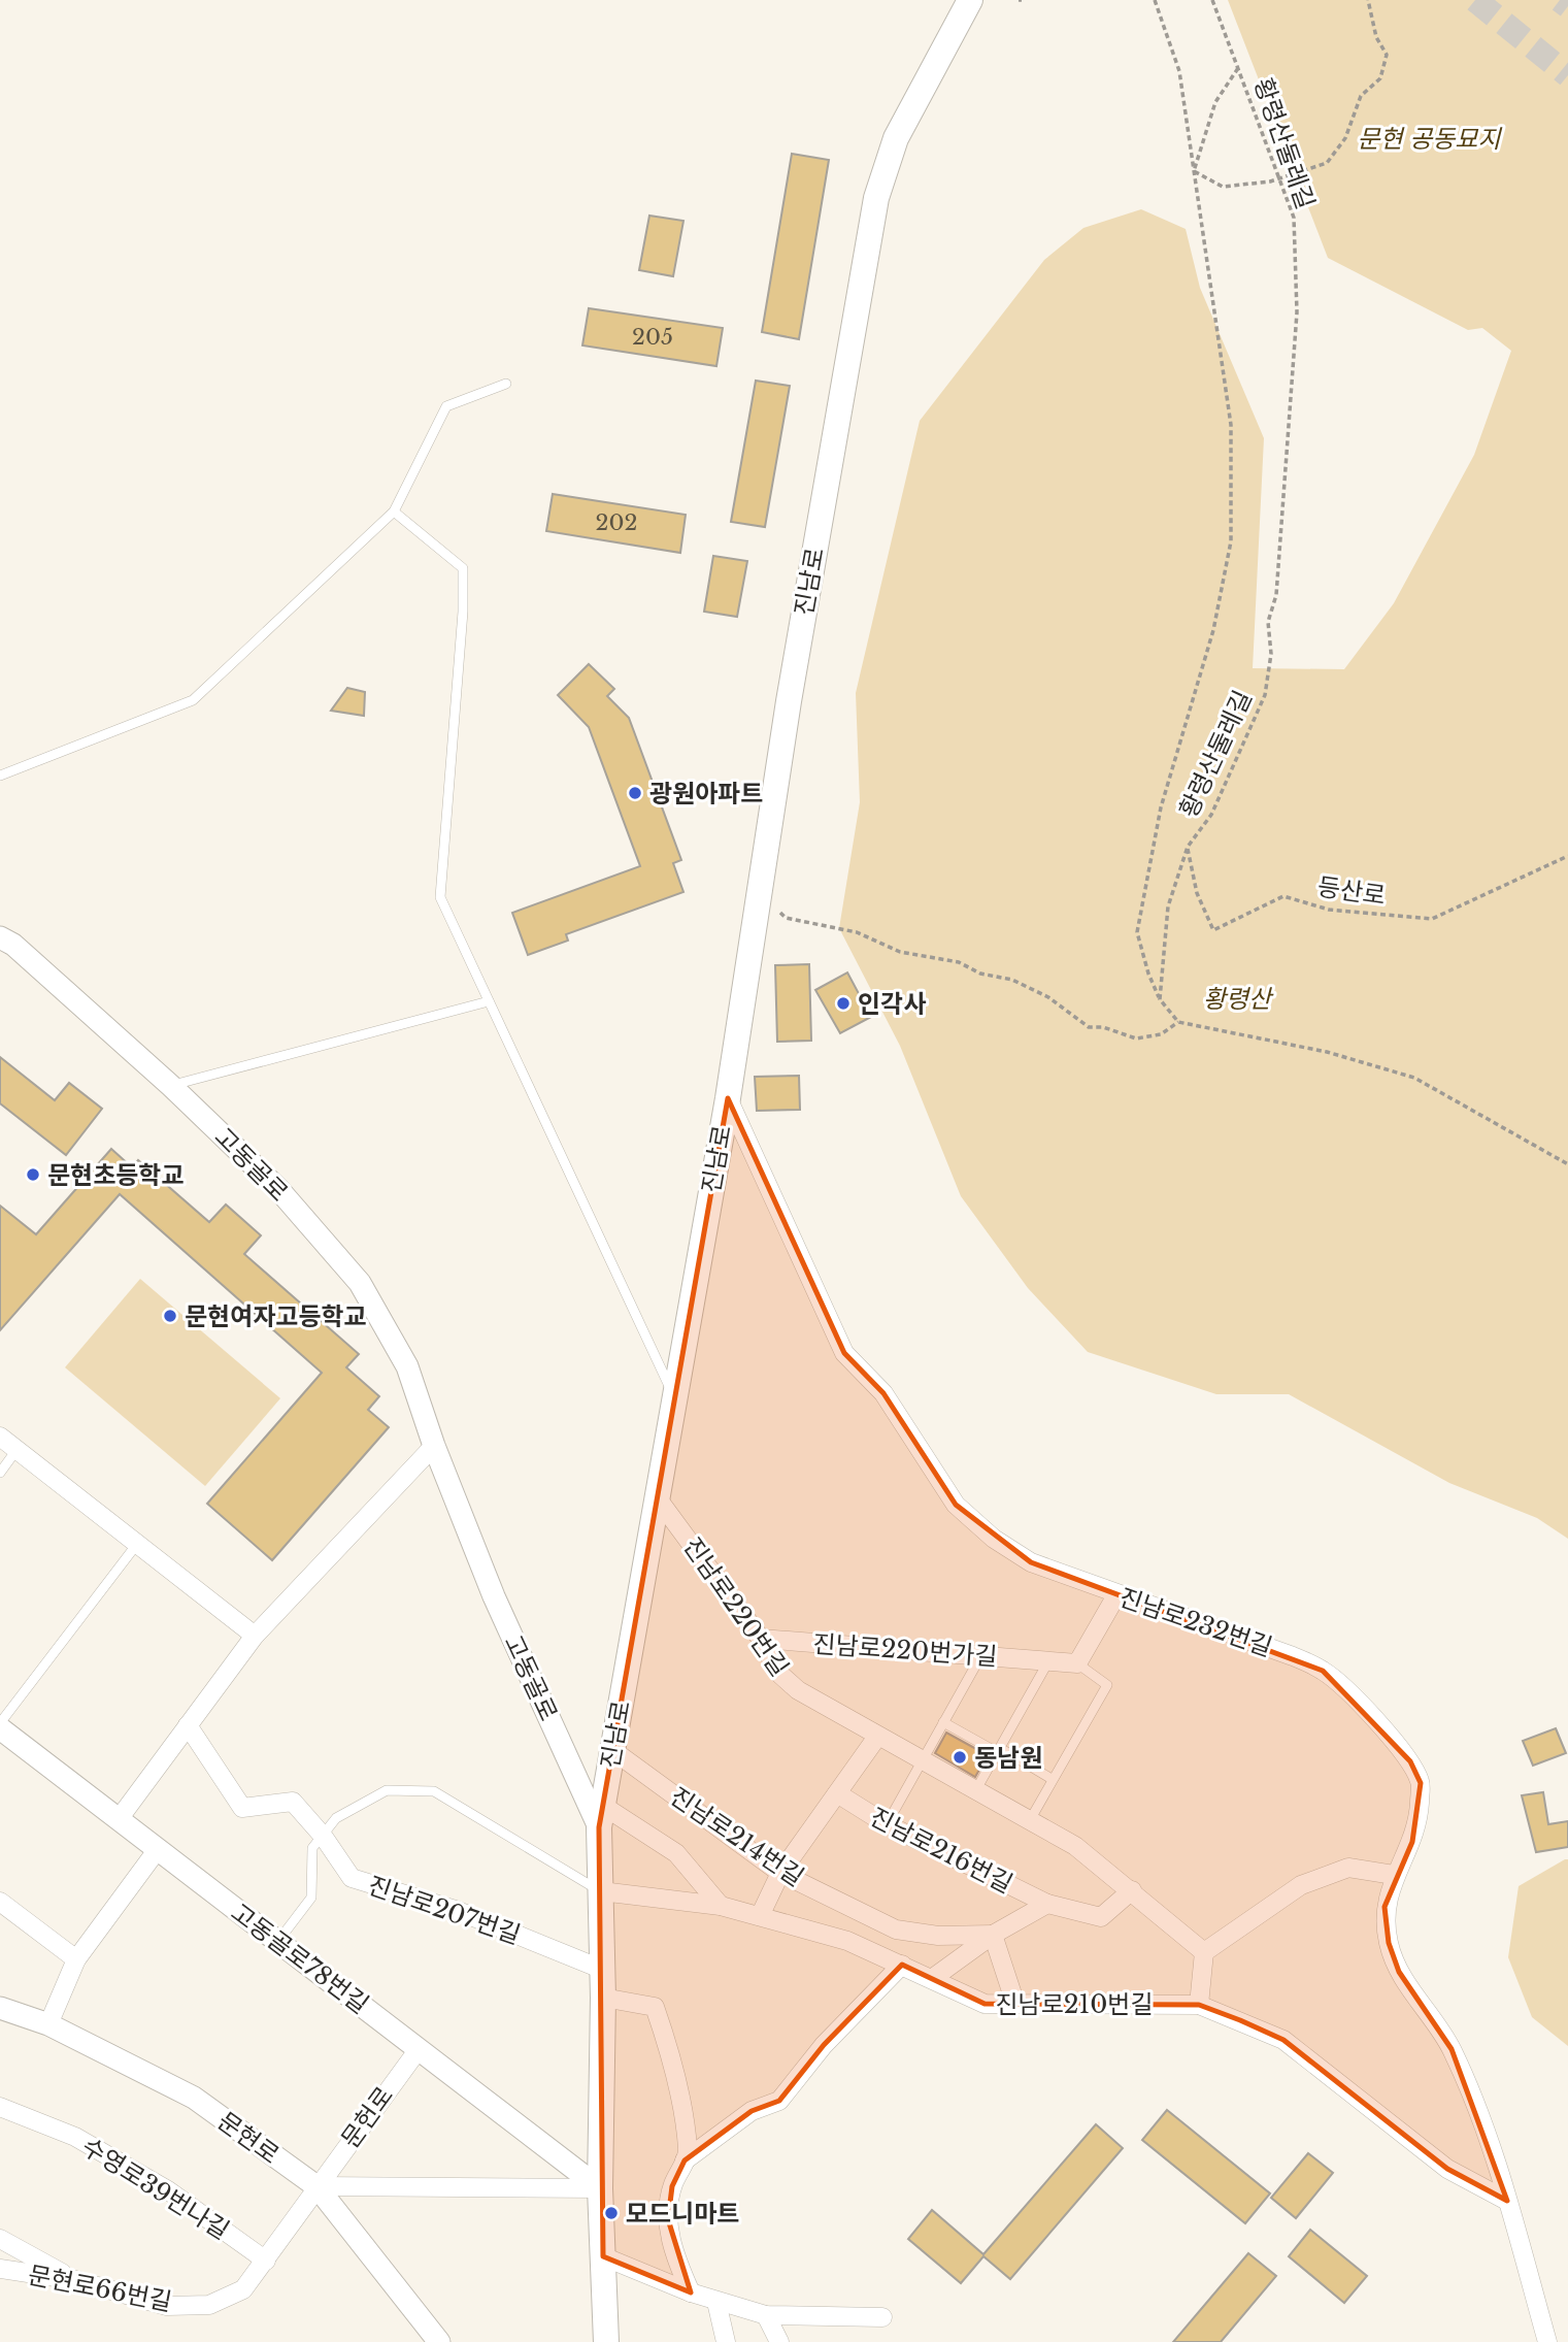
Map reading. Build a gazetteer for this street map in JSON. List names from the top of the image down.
{
  "streets": {
    "main road": ["진남로"],
    "street": [
      "고동골로",
      "진남로220번길",
      "진남로232번길",
      "진남로220번가길",
      "진남로214번길",
      "진남로216번길",
      "진남로207번길",
      "고동골로78번길",
      "진남로210번길",
      "문헌로",
      "문현로",
      "수영로39번나길",
      "문현로66번길"
    ],
    "path": ["황령산둘레길", "등산로"]
  },
  "crossings": [
    ["황령산둘레길", "등산로"],
    ["진남로", "고동골로"],
    ["진남로", "진남로220번길"],
    ["진남로", "진남로232번길"],
    ["진남로", "진남로214번길"],
    ["진남로", "진남로207번길"],
    ["진남로", "고동골로78번길"],
    ["진남로", "진남로210번길"],
    ["진남로220번길", "진남로220번가길"],
    ["진남로220번길", "진남로216번길"],
    ["진남로232번길", "진남로210번길"],
    ["고동골로78번길", "문헌로"],
    ["문헌로", "문현로"],
    ["문헌로", "문현로66번길"],
    ["문현로", "문현로66번길"],
    ["수영로39번나길", "문현로66번길"]
  ],
  "parks": ["문현 공동묘지", "황령산"],
  "places": [
    "광원아파트",
    "인각사",
    "문현초등학교",
    "문현여자고등학교",
    "동남원",
    "모드니마트"
  ],
  "house_numbers": ["205", "202"]
}
